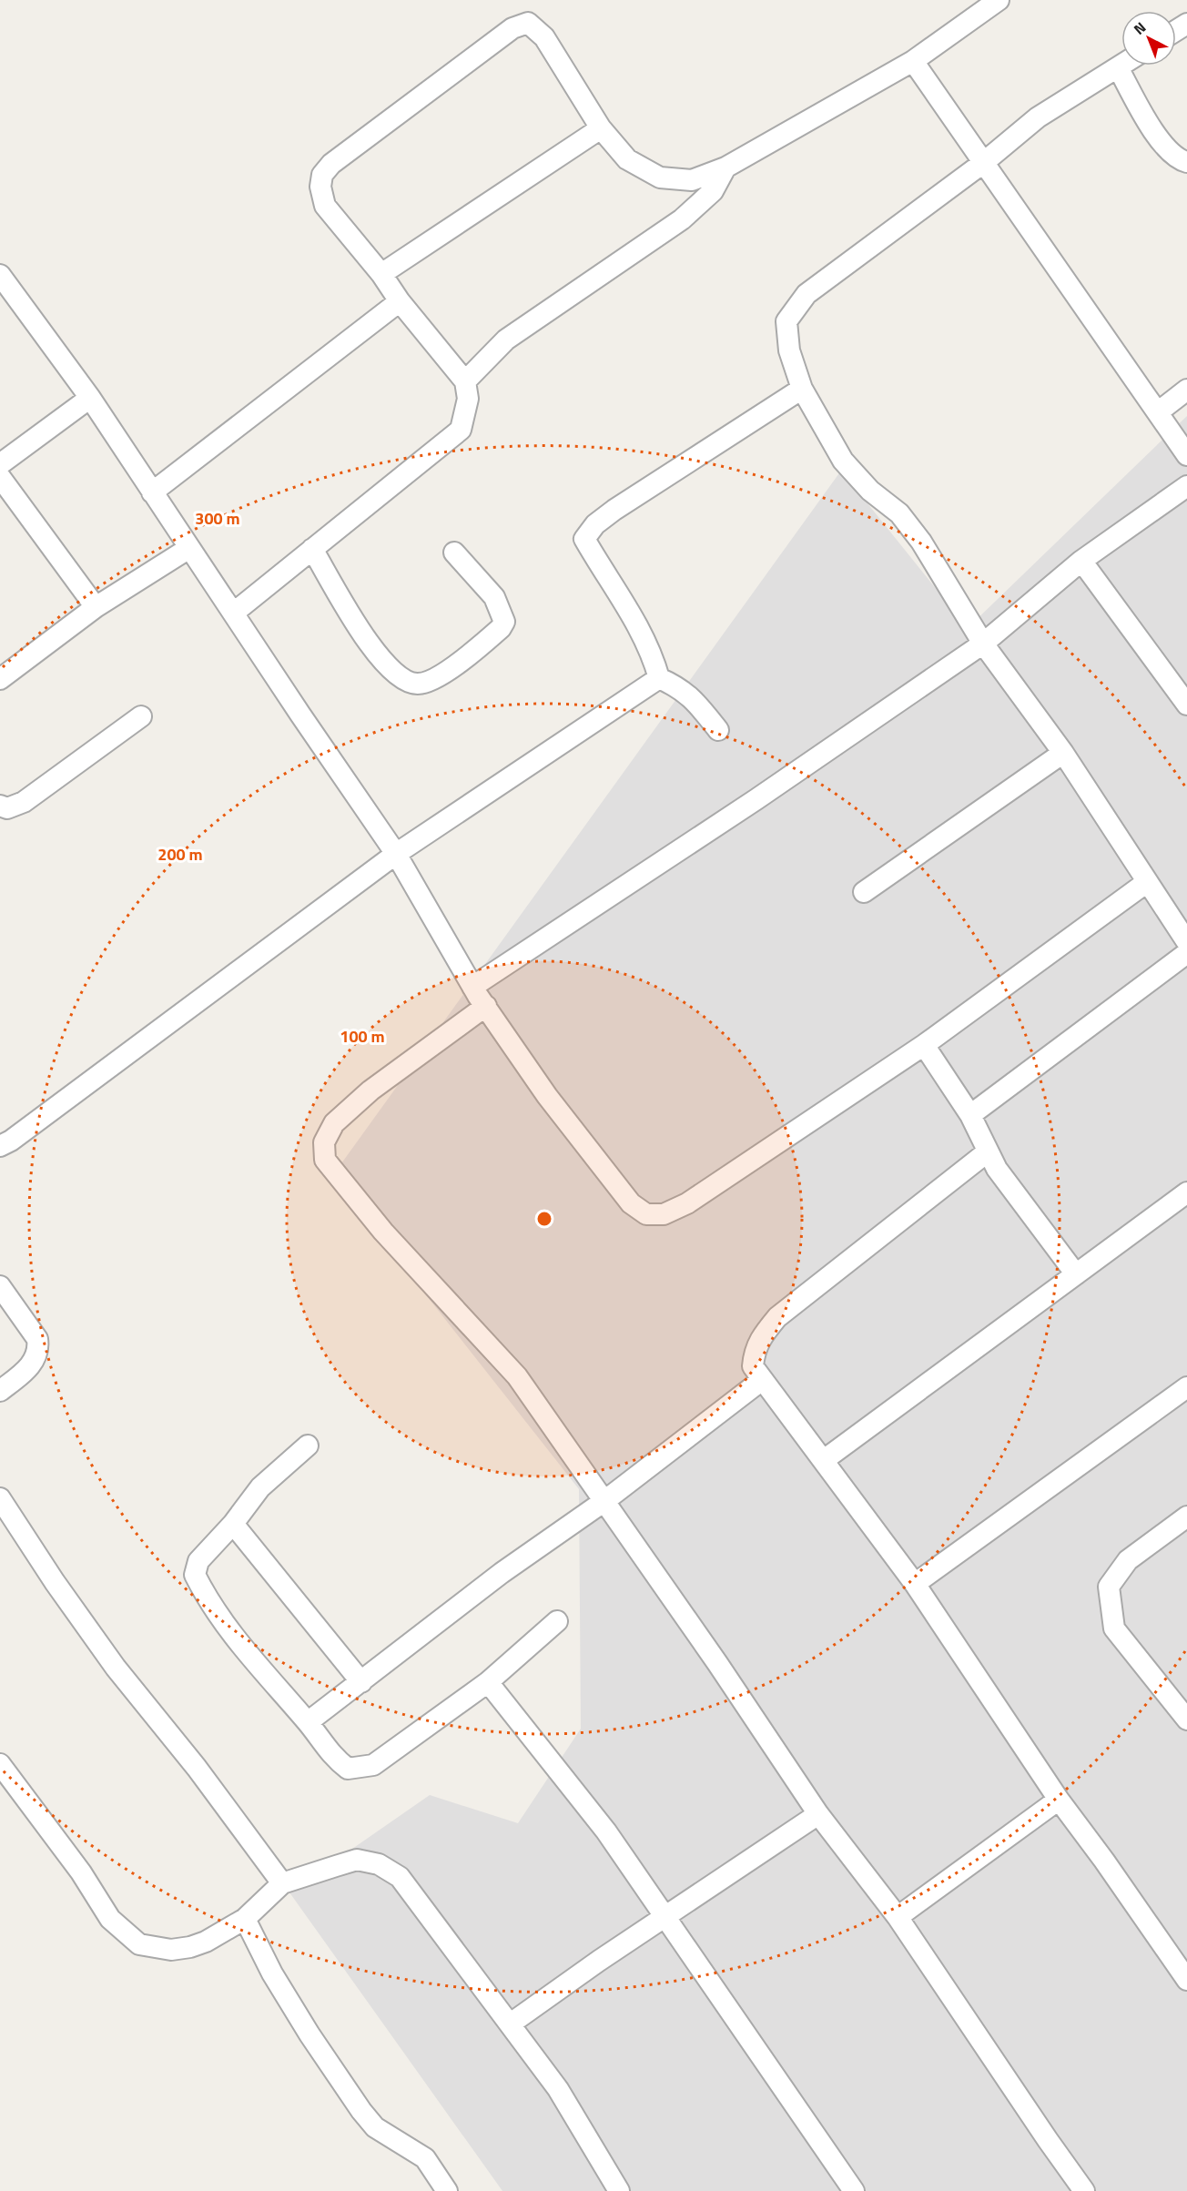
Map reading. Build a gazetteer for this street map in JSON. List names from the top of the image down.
{
  "north": "top left",
  "rings": ["300 m", "200 m", "100 m"]
}
